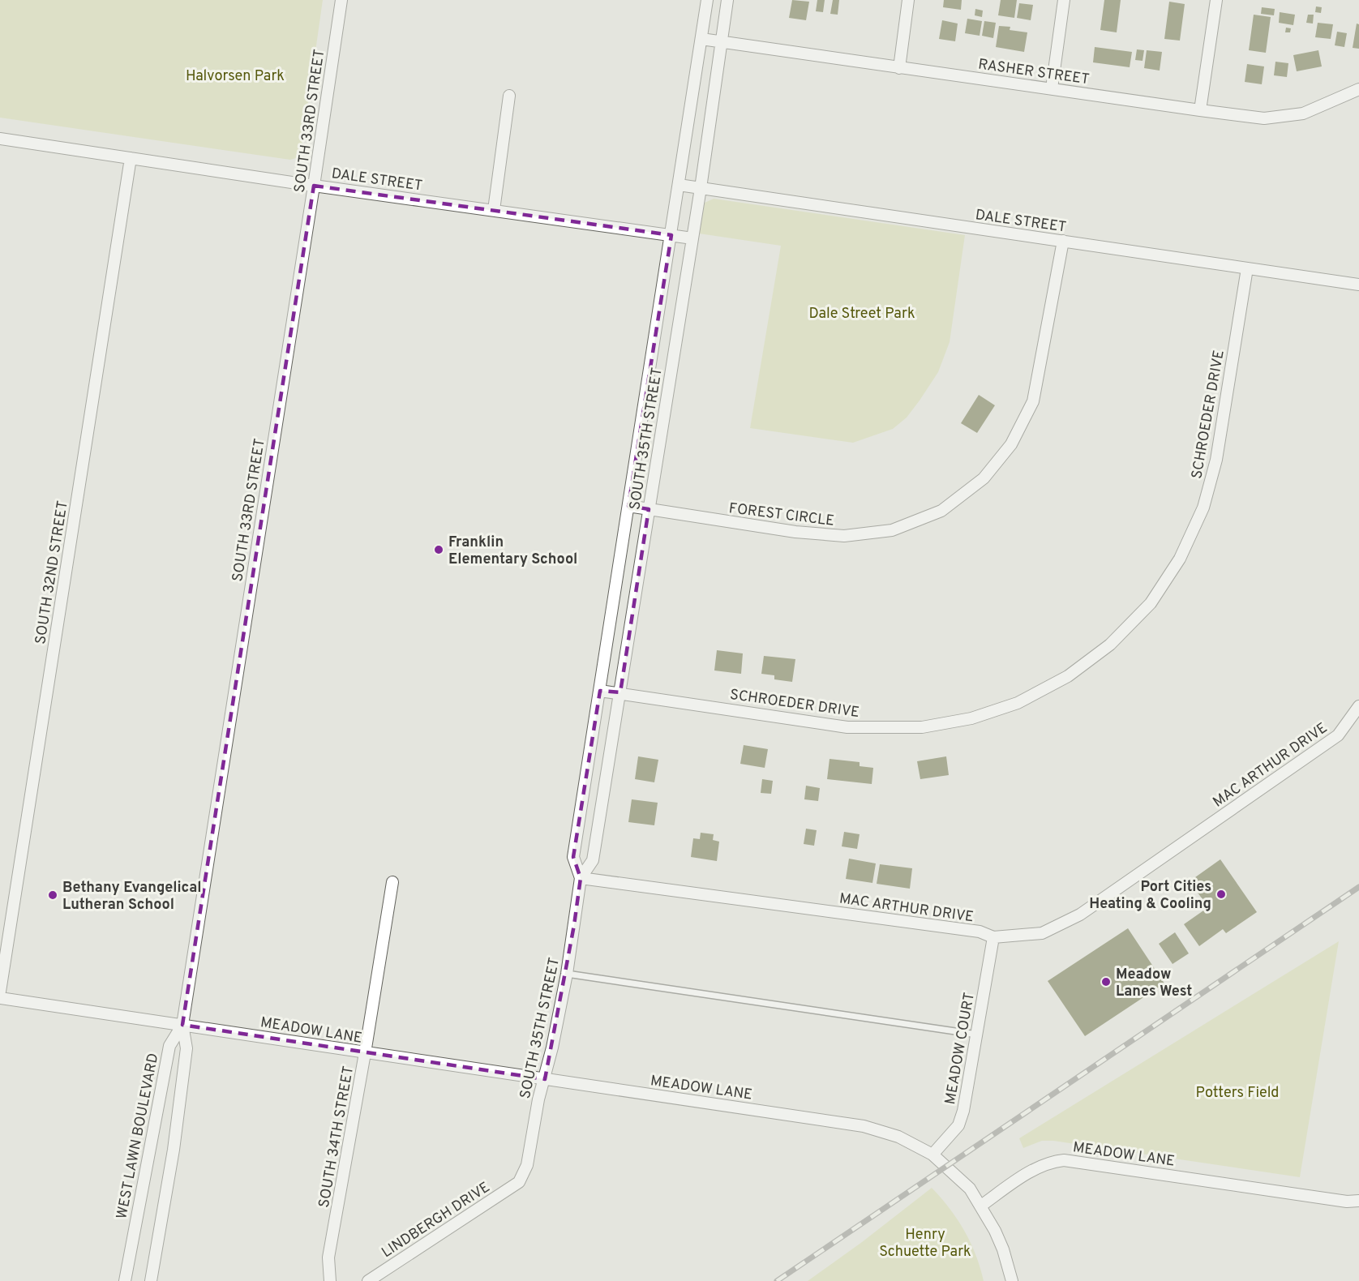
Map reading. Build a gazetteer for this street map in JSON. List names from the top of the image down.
{
  "streets": {
    "street": [
      "RASHER STREET",
      "SOUTH 33RD STREET",
      "DALE STREET",
      "SCHROEDER DRIVE",
      "SOUTH 35TH STREET",
      "FOREST CIRCLE",
      "SOUTH 32ND STREET",
      "MAC ARTHUR DRIVE",
      "MEADOW LANE",
      "MEADOW COURT",
      "WEST LAWN BOULEVARD",
      "SOUTH 34TH STREET",
      "LINDBERGH DRIVE"
    ]
  },
  "crossings": [
    ["RASHER STREET", "SOUTH 35TH STREET"],
    ["SOUTH 33RD STREET", "DALE STREET"],
    ["SOUTH 33RD STREET", "MEADOW LANE"],
    ["SOUTH 33RD STREET", "WEST LAWN BOULEVARD"],
    ["DALE STREET", "SCHROEDER DRIVE"],
    ["DALE STREET", "SOUTH 35TH STREET"],
    ["DALE STREET", "FOREST CIRCLE"],
    ["DALE STREET", "SOUTH 32ND STREET"],
    ["SCHROEDER DRIVE", "SOUTH 35TH STREET"],
    ["SOUTH 35TH STREET", "FOREST CIRCLE"],
    ["SOUTH 35TH STREET", "MAC ARTHUR DRIVE"],
    ["SOUTH 35TH STREET", "MEADOW LANE"],
    ["SOUTH 35TH STREET", "LINDBERGH DRIVE"],
    ["MAC ARTHUR DRIVE", "MEADOW COURT"],
    ["MEADOW LANE", "MEADOW COURT"],
    ["MEADOW LANE", "WEST LAWN BOULEVARD"],
    ["MEADOW LANE", "SOUTH 34TH STREET"]
  ],
  "parks": [
    "Halvorsen Park",
    "Dale Street Park",
    "Potters Field",
    "Henry Schuette Park"
  ],
  "places": [
    "Franklin Elementary School",
    "Port Cities Heating & Cooling",
    "Bethany Evangelical Lutheran School",
    "Meadow Lanes West"
  ]
}
